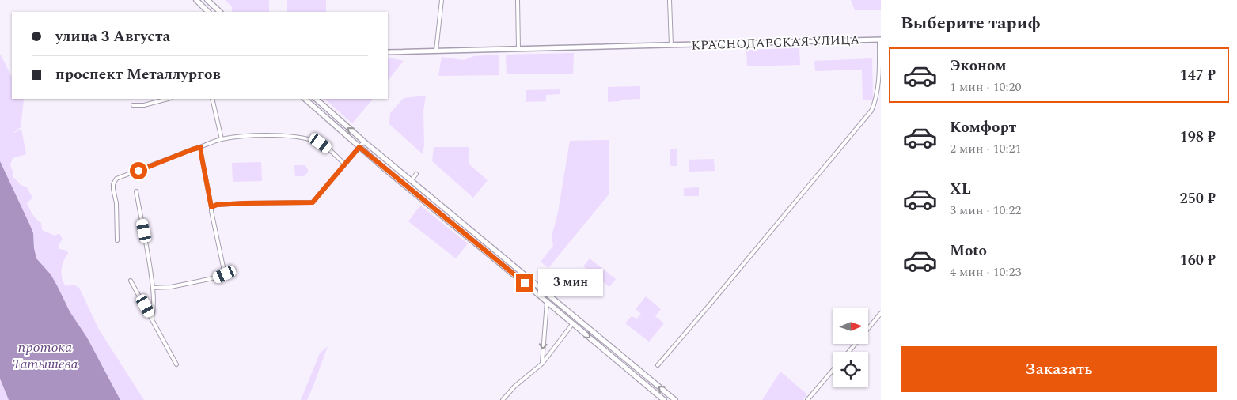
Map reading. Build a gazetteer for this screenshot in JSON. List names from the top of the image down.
{
  "streets": {
    "main road": ["КРАСНОДАРСКАЯ УЛИЦА"]
  },
  "water": ["протока Татышева"],
  "north": "right",
  "page": {
    "heading": "Выберите тариф",
    "banner": ["улица 3 Августа", "проспект Металлургов"],
    "list": [
      {
        "name": "Эконом",
        "note": "1 мин · 10:20",
        "value": "147 ₽"
      },
      {
        "name": "Комфорт",
        "note": "2 мин · 10:21",
        "value": "198 ₽"
      },
      {
        "name": "XL",
        "note": "3 мин · 10:22",
        "value": "250 ₽"
      },
      {
        "name": "Moto",
        "note": "4 мин · 10:23",
        "value": "160 ₽"
      }
    ],
    "bubble": "3 мин",
    "buttons": "Заказать"
  }
}
